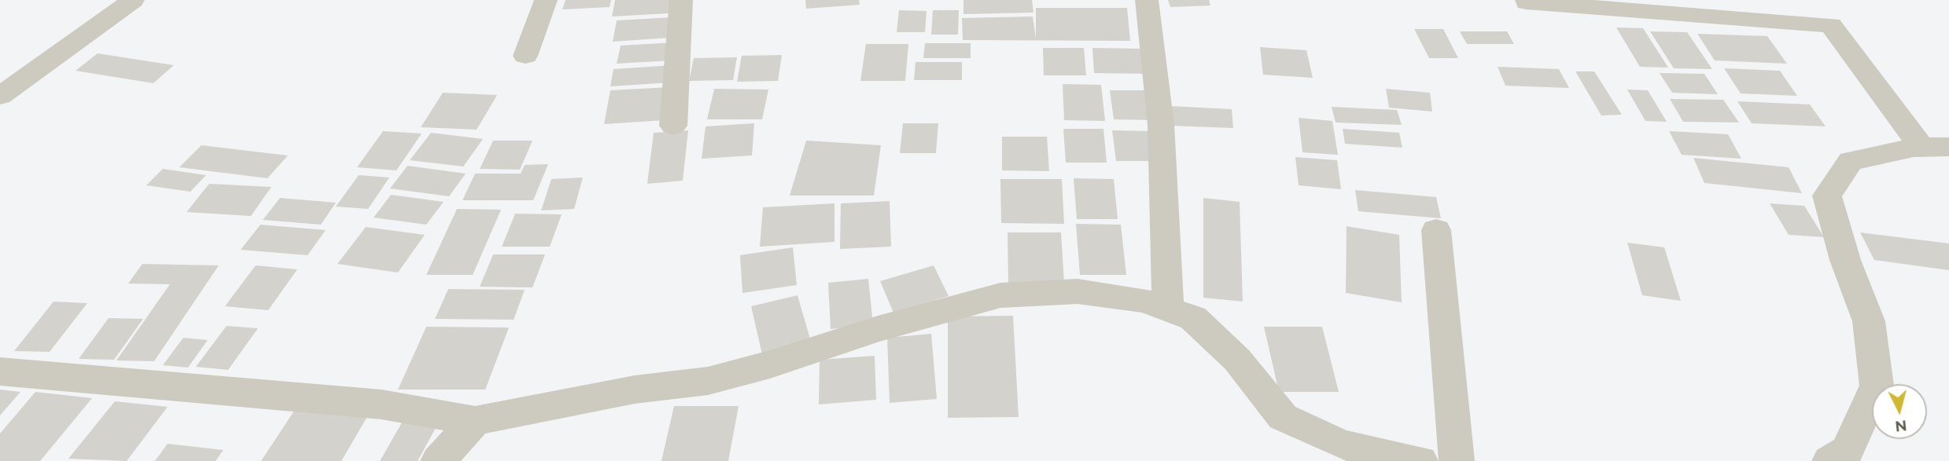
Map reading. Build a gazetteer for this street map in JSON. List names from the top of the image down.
{
  "north": "bottom"
}
